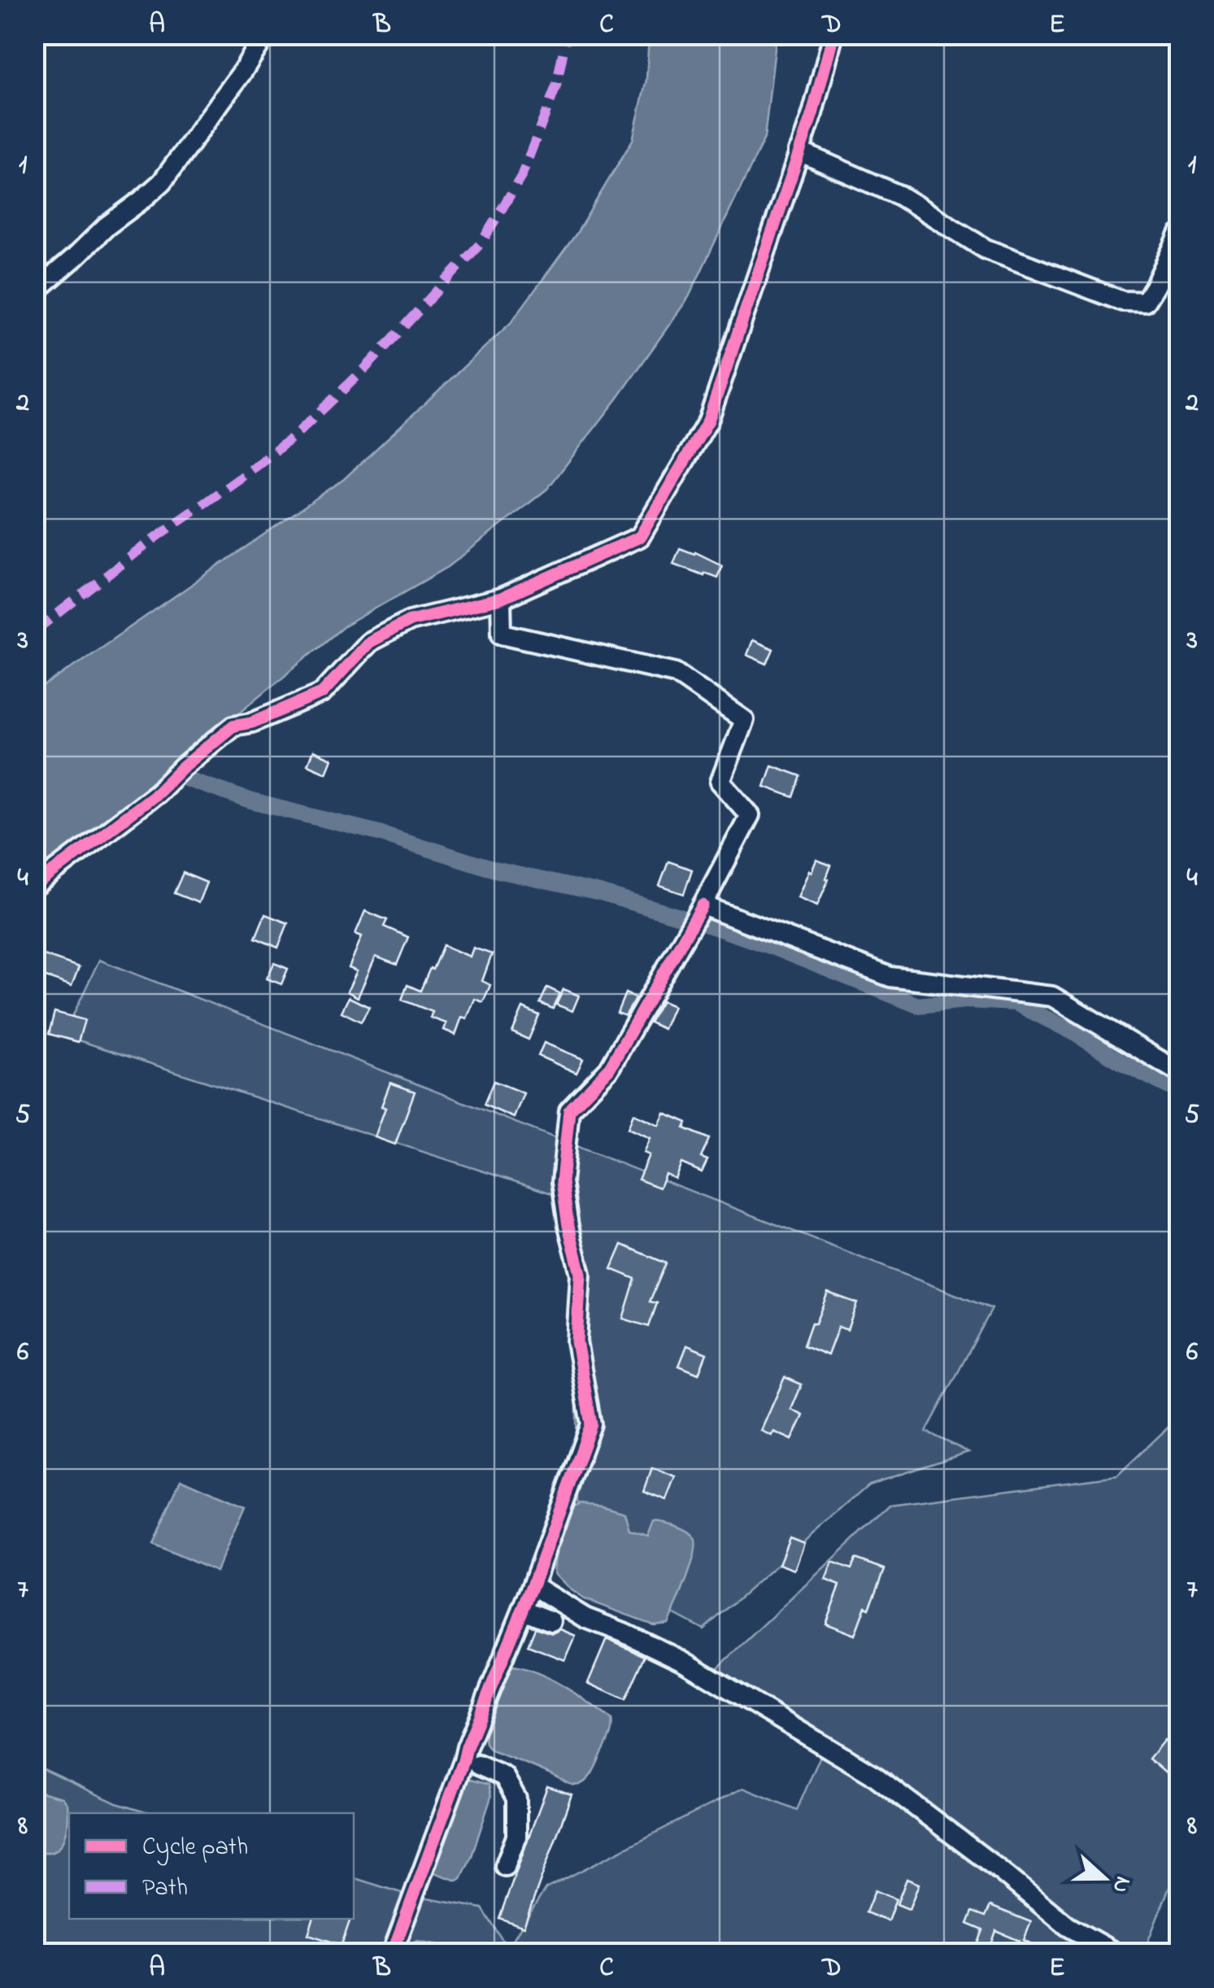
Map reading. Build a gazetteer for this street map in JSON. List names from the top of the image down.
{
  "legend": ["Cycle path", "Path"],
  "north": "right",
  "grid": {
    "columns": [
      "A",
      "B",
      "C",
      "D",
      "E"
    ],
    "rows": [
      "1",
      "2",
      "3",
      "4",
      "5",
      "6",
      "7",
      "8"
    ]
  }
}
